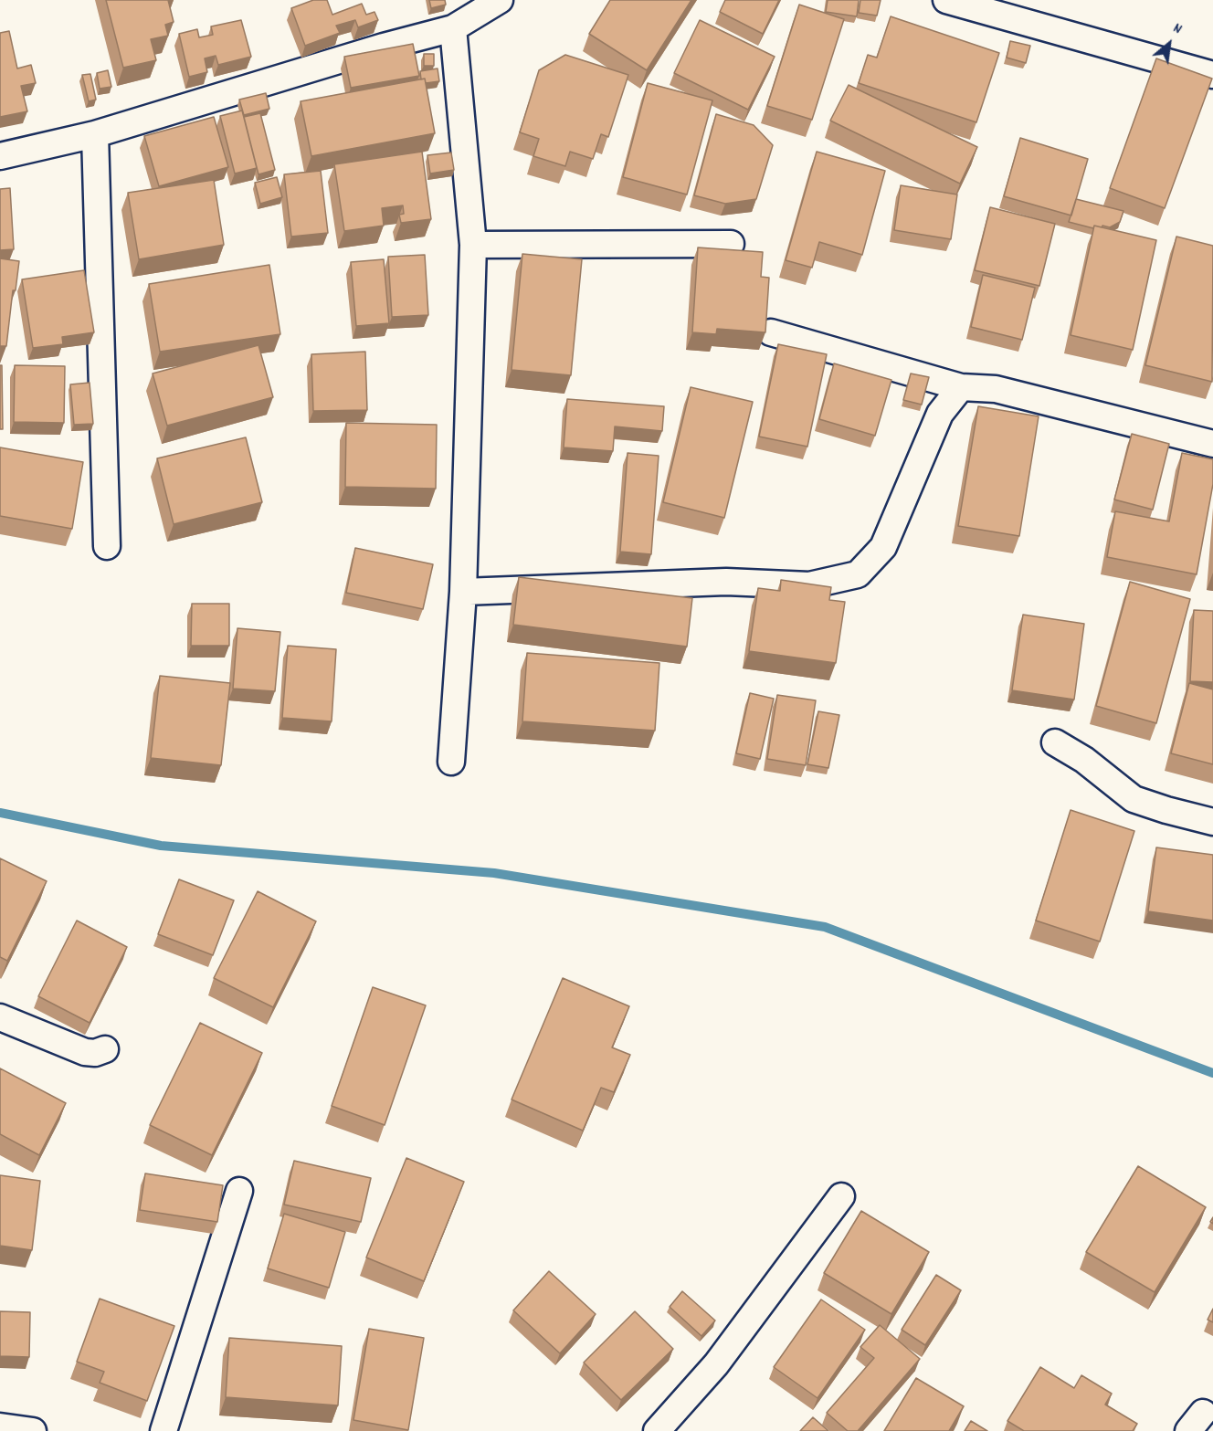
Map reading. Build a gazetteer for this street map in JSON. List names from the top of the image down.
{
  "north": "top right"
}
